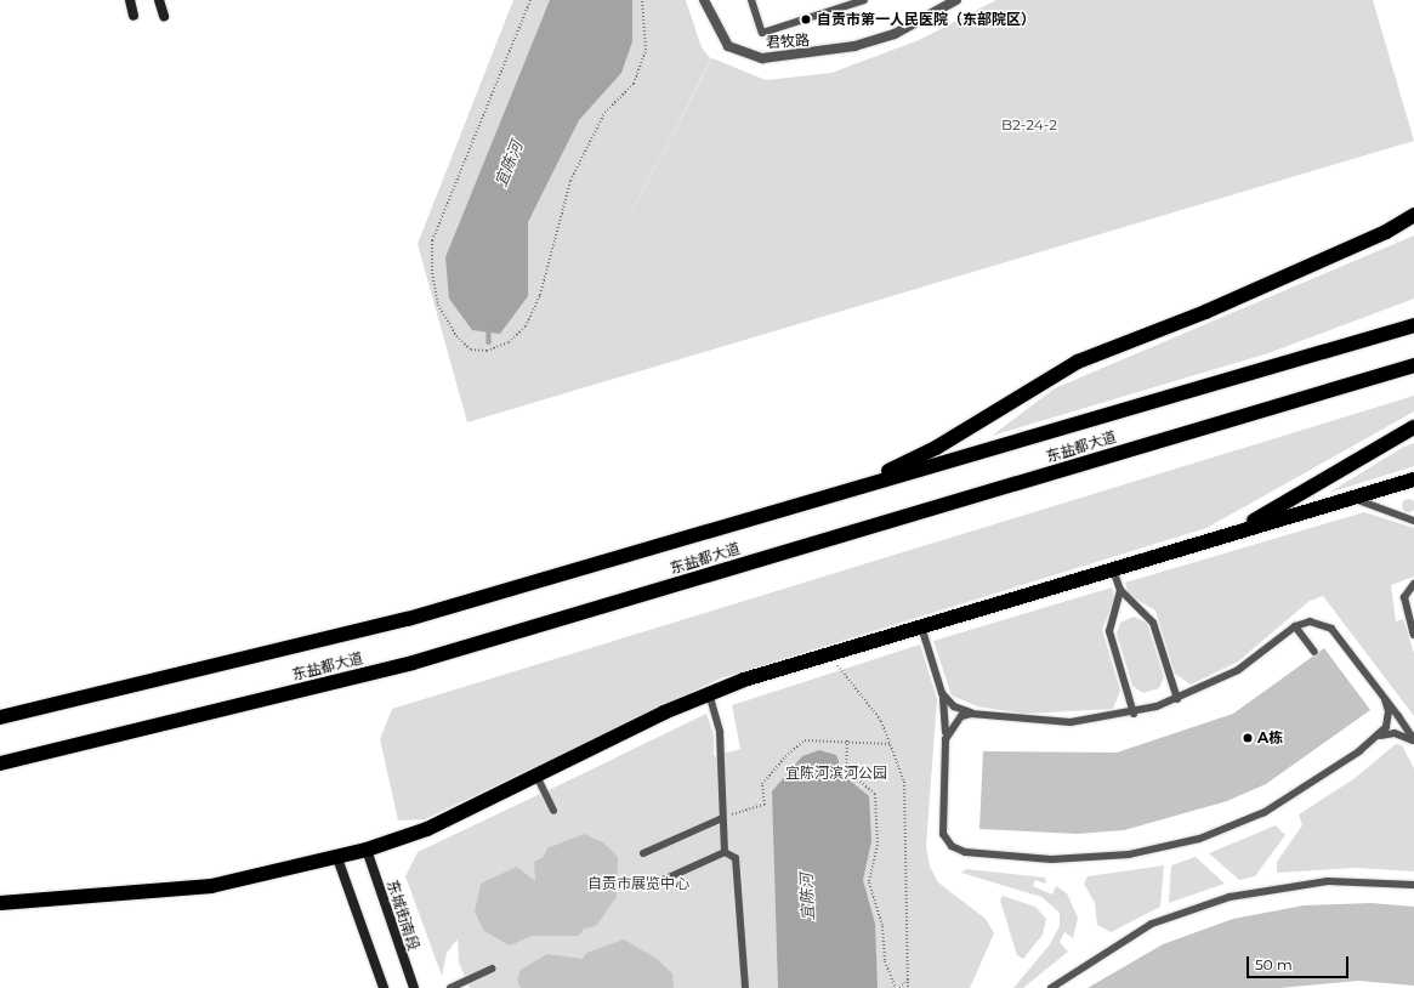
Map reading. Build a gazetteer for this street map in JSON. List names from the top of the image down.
{
  "streets": {
    "highway": ["东盐都大道"],
    "main road": ["东城街南段"],
    "street": ["君牧路"]
  },
  "water": ["宜陈河"],
  "parks": ["B2-24-2", "宜陈河滨河公园", "自贡市展览中心"],
  "places": ["自贡市第一人民医院（东部院区）", "A栋"],
  "scale_bar": "50 m"
}
